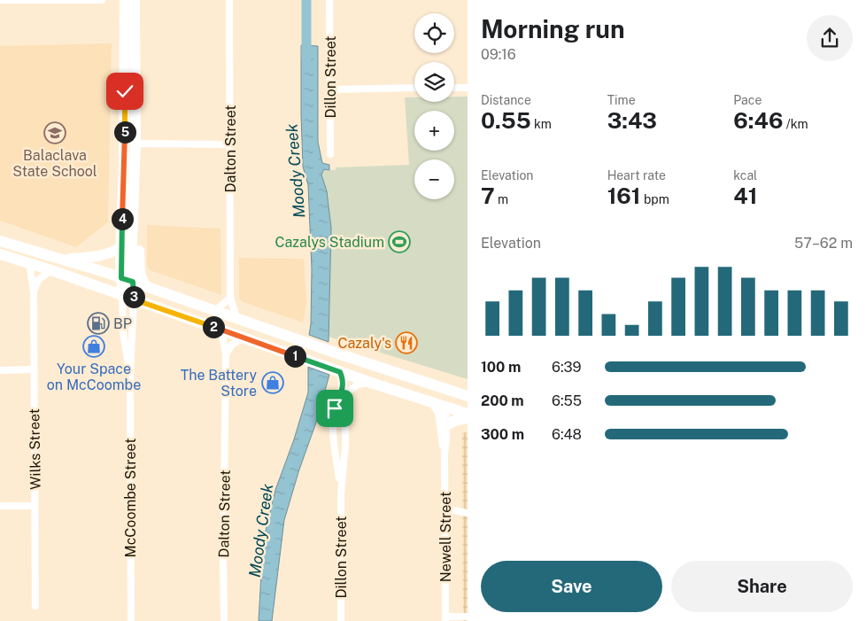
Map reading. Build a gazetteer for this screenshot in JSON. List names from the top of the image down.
{
  "streets": {
    "main road": ["McCoombe Street"],
    "street": [
      "Dillon Street",
      "Dalton Street",
      "Wilks Street",
      "Newell Street"
    ]
  },
  "water": ["Moody Creek"],
  "places": {
    "school or university": ["Balaclava State School"],
    "sports": ["Cazalys Stadium"],
    "fuel station": ["BP"],
    "restaurant": ["Cazaly's"],
    "shop": ["Your Space on McCoombe", "The Battery Store"]
  },
  "page": {
    "heading": ["Morning run", "09:16"],
    "map_buttons": ["+", "−"],
    "stats": [
      ["Distance", "0.55 km"],
      ["Time", "3:43"],
      ["Pace", "6:46 /km"],
      ["Elevation", "7 m"],
      ["Heart rate", "161 bpm"],
      ["kcal", "41"]
    ],
    "pins": [
      "5",
      "4",
      "3",
      "2",
      "1"
    ],
    "chart": ["Elevation", "57–62 m"],
    "list": [
      {
        "name": "100 m",
        "note": "6:39"
      },
      {
        "name": "200 m",
        "note": "6:55"
      },
      {
        "name": "300 m",
        "note": "6:48"
      }
    ],
    "buttons": ["Save", "Share"]
  }
}
